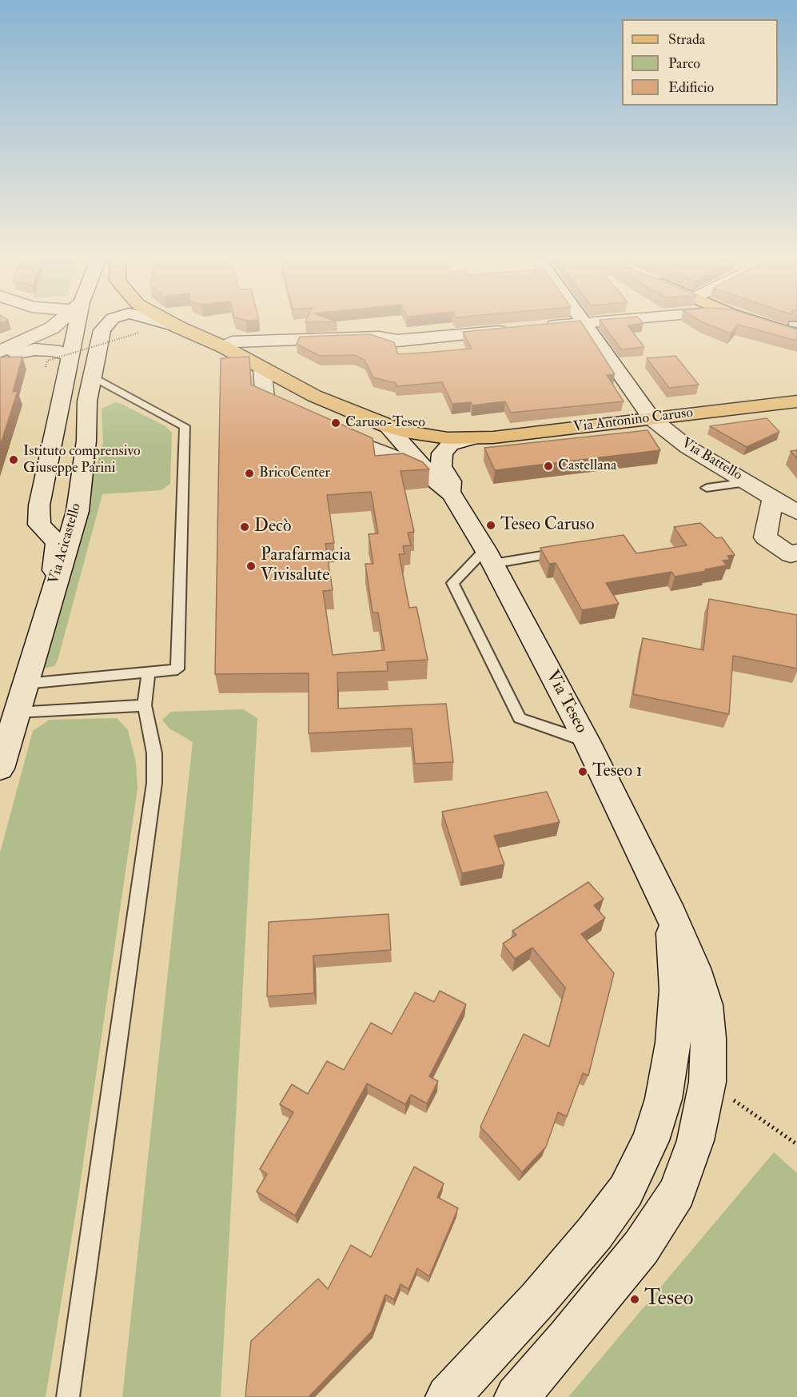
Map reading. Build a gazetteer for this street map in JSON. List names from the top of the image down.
{
  "streets": {
    "main road": [
      "Via Antonino Caruso",
      "Via Battello",
      "Via Acicastello",
      "Via Teseo"
    ]
  },
  "crossings": [
    ["Via Antonino Caruso", "Via Battello"]
  ],
  "places": [
    "Caruso-Teseo",
    "Istituto comprensivo Giuseppe Parini",
    "Castellana",
    "BricoCenter",
    "Teseo Caruso",
    "Decò",
    "Parafarmacia Vivisalute",
    "Teseo 1",
    "Teseo"
  ],
  "legend": ["Strada", "Parco", "Edificio"]
}
